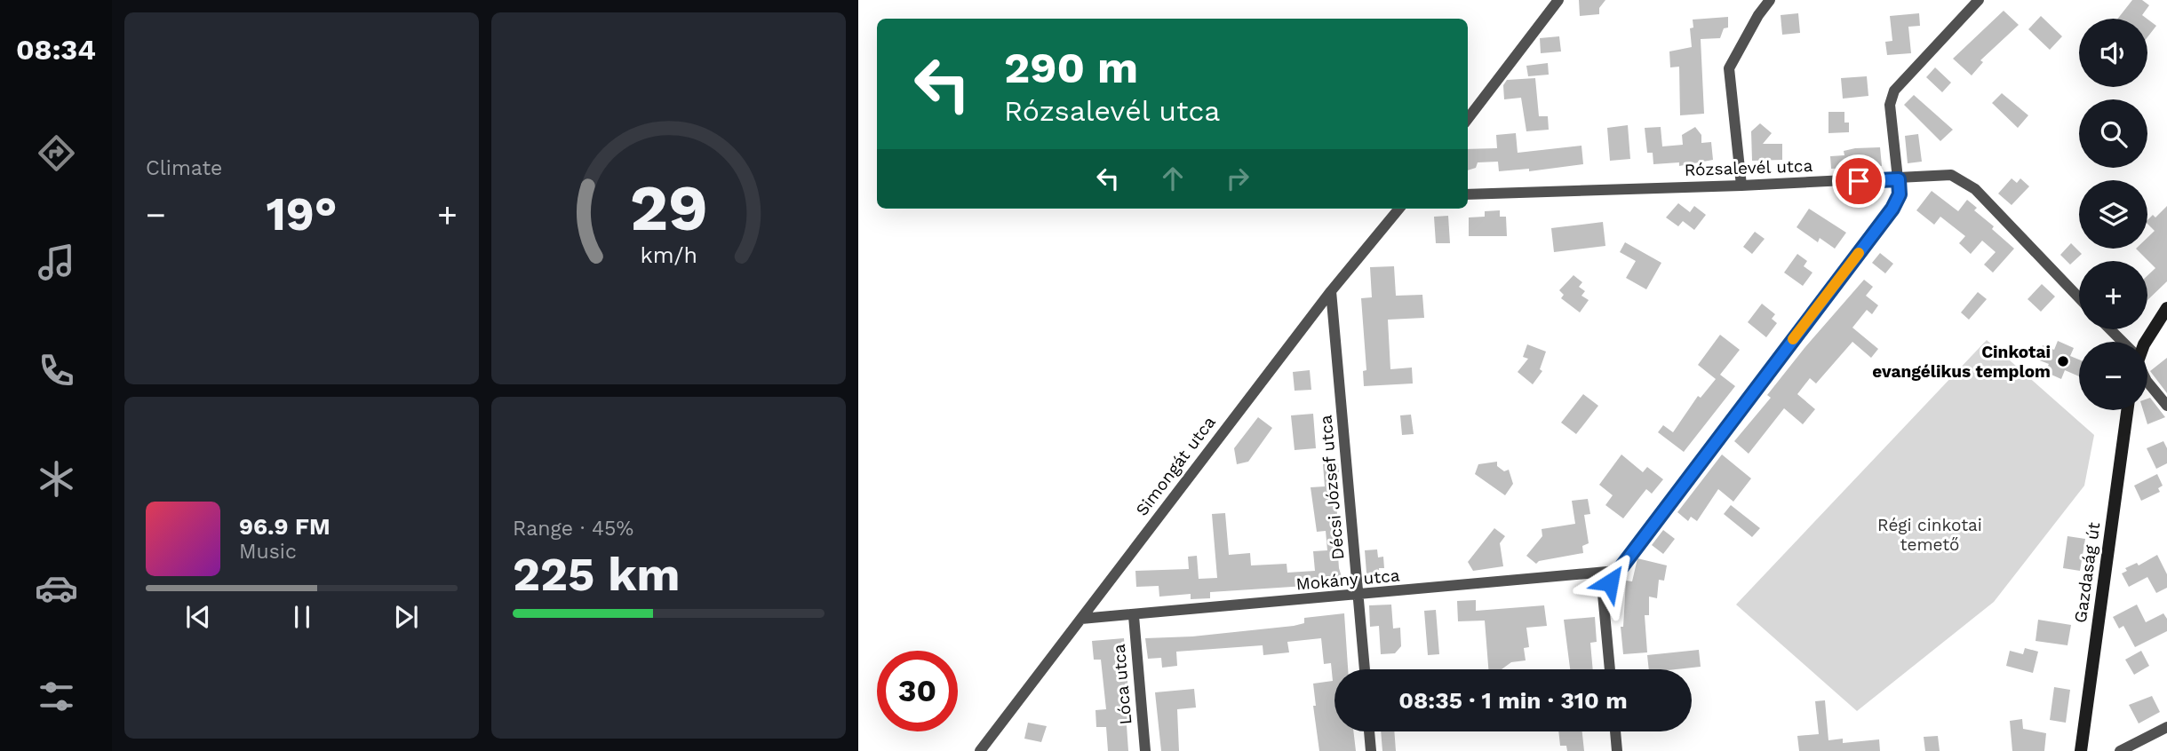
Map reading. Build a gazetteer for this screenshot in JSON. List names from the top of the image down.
{
  "streets": {
    "street": [
      "Rózsalevél utca",
      "Simongát utca",
      "Décsi József utca",
      "Gazdaság út",
      "Mokány utca",
      "Lóca utca"
    ]
  },
  "crossings": [
    ["Simongát utca", "Décsi József utca"],
    ["Simongát utca", "Mokány utca"],
    ["Décsi József utca", "Mokány utca"],
    ["Mokány utca", "Lóca utca"]
  ],
  "parks": ["Régi cinkotai temető"],
  "places": ["Cinkotai evangélikus templom"],
  "page": {
    "tabs": "08:34",
    "tile": [
      "Climate",
      ["Range · 45%", "225 km"]
    ],
    "map_buttons": ["+", "−"],
    "turn": ["290 m", "Rózsalevél utca"],
    "heat": ["−", "19°", "+"],
    "song": ["96.9 FM", "Music"],
    "limit": "30",
    "trip": "08:35 · 1 min · 310 m",
    "gauge": ["29", "km/h"]
  }
}
